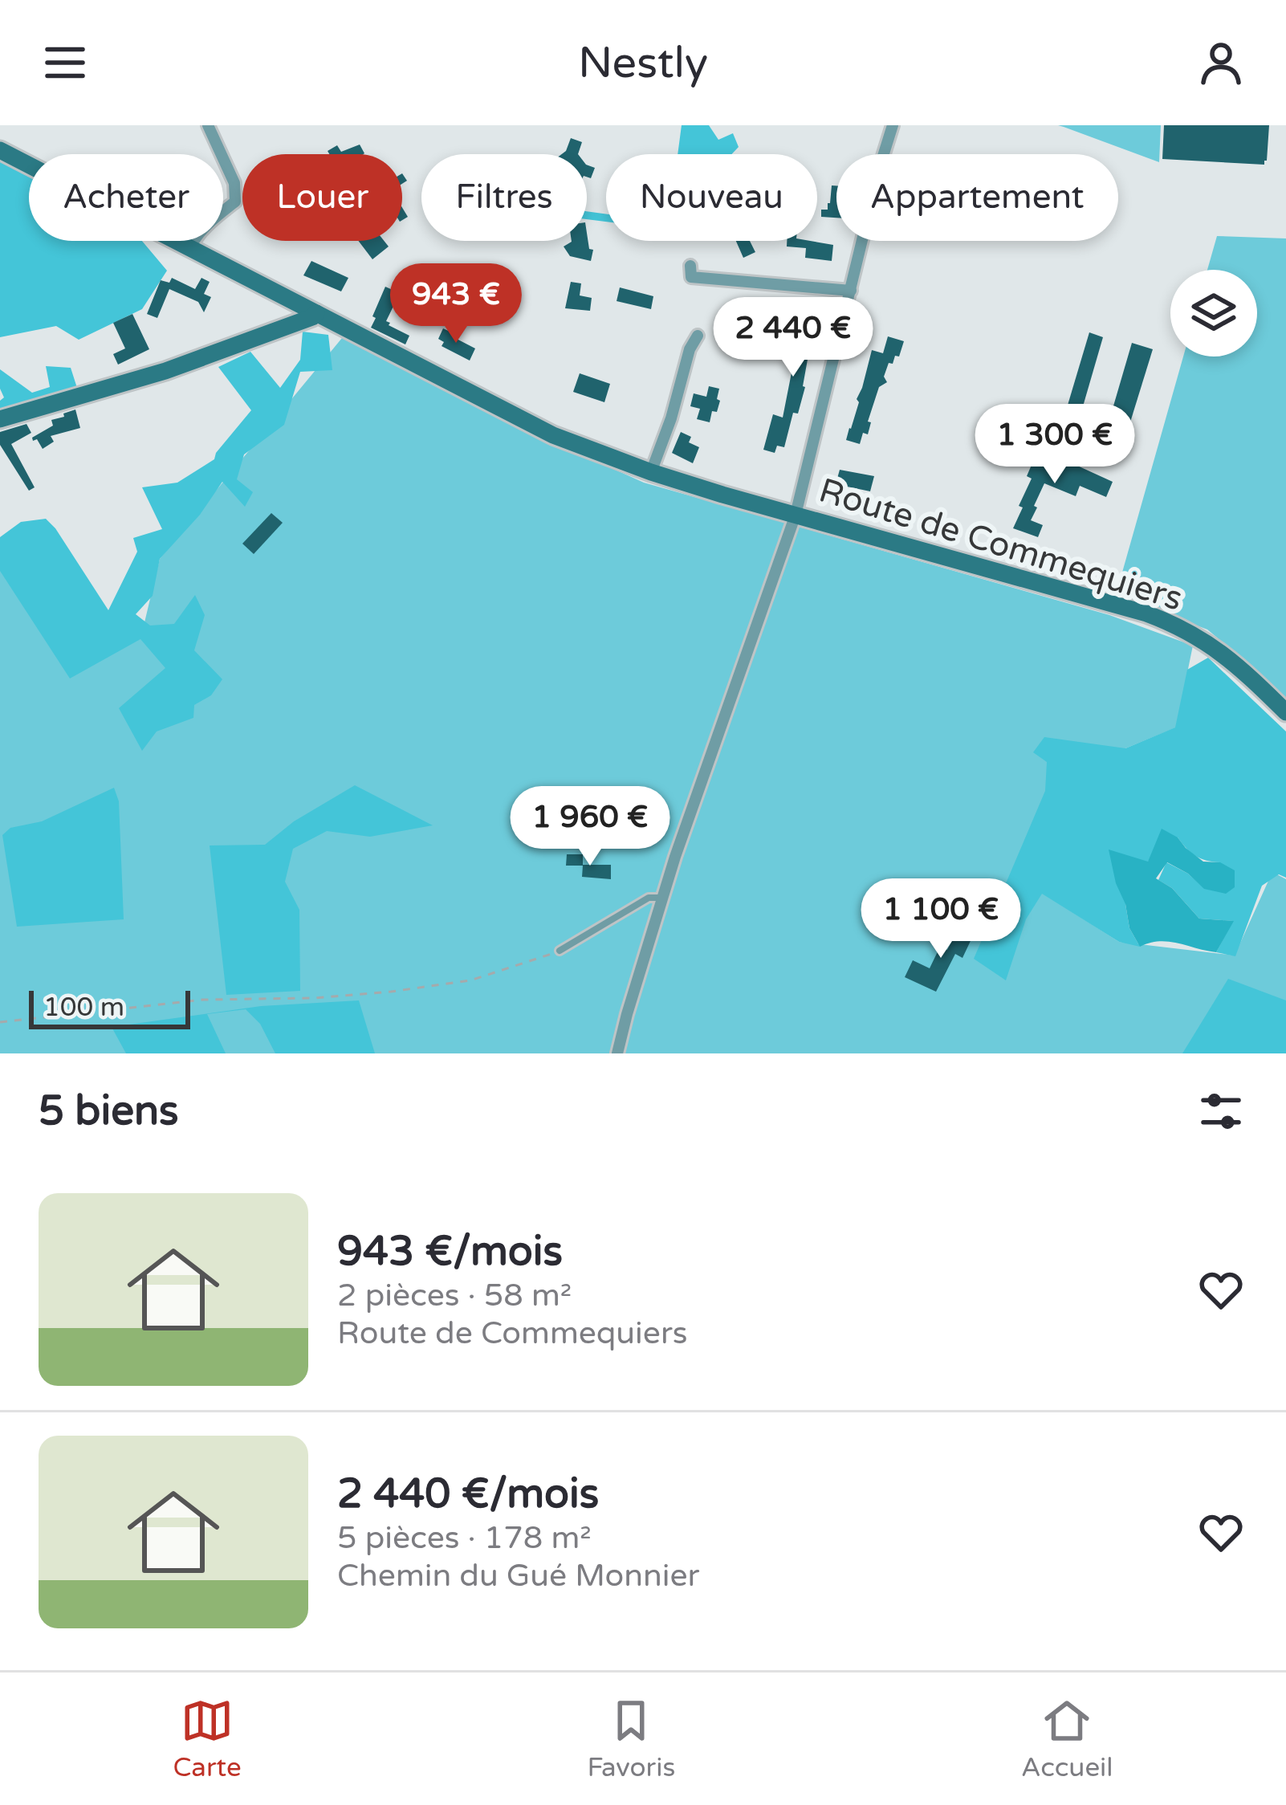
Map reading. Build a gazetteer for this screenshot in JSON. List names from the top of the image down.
{
  "streets": {
    "street": ["Route de Commequiers"]
  },
  "scale_bar": "100 m",
  "page": {
    "header": "Nestly",
    "chip": [
      "Acheter",
      "Louer",
      "Filtres",
      "Nouveau",
      "Appartement"
    ],
    "price": [
      "943 €",
      "2 440 €",
      "1 300 €",
      "1 960 €",
      "1 100 €"
    ],
    "scale": "100 m",
    "heading": "5 biens",
    "list": [
      {
        "name": "943 €/mois",
        "note": "2 pièces · 58 m² · Route de Commequiers"
      },
      {
        "name": "2 440 €/mois",
        "note": "5 pièces · 178 m² · Chemin du Gué Monnier"
      }
    ],
    "tabs": ["Carte", "Favoris", "Accueil"]
  }
}
